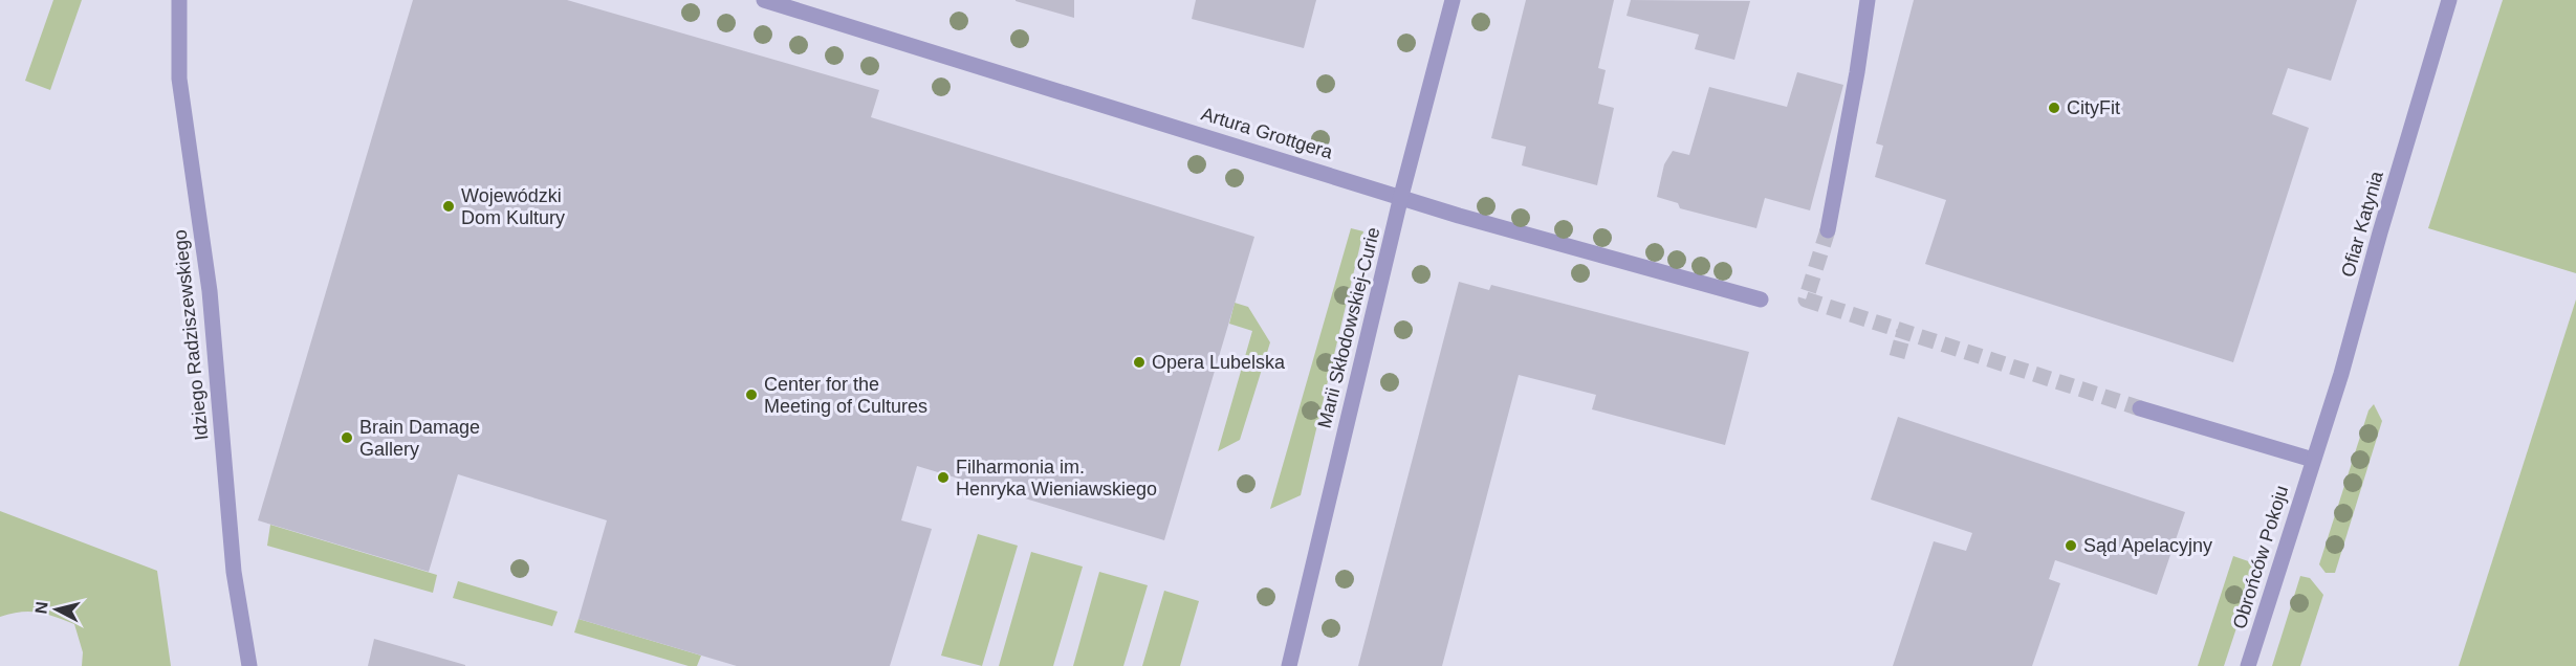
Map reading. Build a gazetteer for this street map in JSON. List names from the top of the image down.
{
  "streets": {
    "street": [
      "Artura Grottgera",
      "Ofiar Katynia",
      "Marii Skłodowskiej-Curie",
      "Idziego Radziszewskiego",
      "Obrońców Pokoju"
    ]
  },
  "crossings": [
    ["Artura Grottgera", "Marii Skłodowskiej-Curie"],
    ["Ofiar Katynia", "Obrońców Pokoju"]
  ],
  "places": [
    "CityFit",
    "Wojewódzki Dom Kultury",
    "Opera Lubelska",
    "Center for the Meeting of Cultures",
    "Brain Damage Gallery",
    "Filharmonia im. Henryka Wieniawskiego",
    "Sąd Apelacyjny"
  ],
  "north": "left"
}
